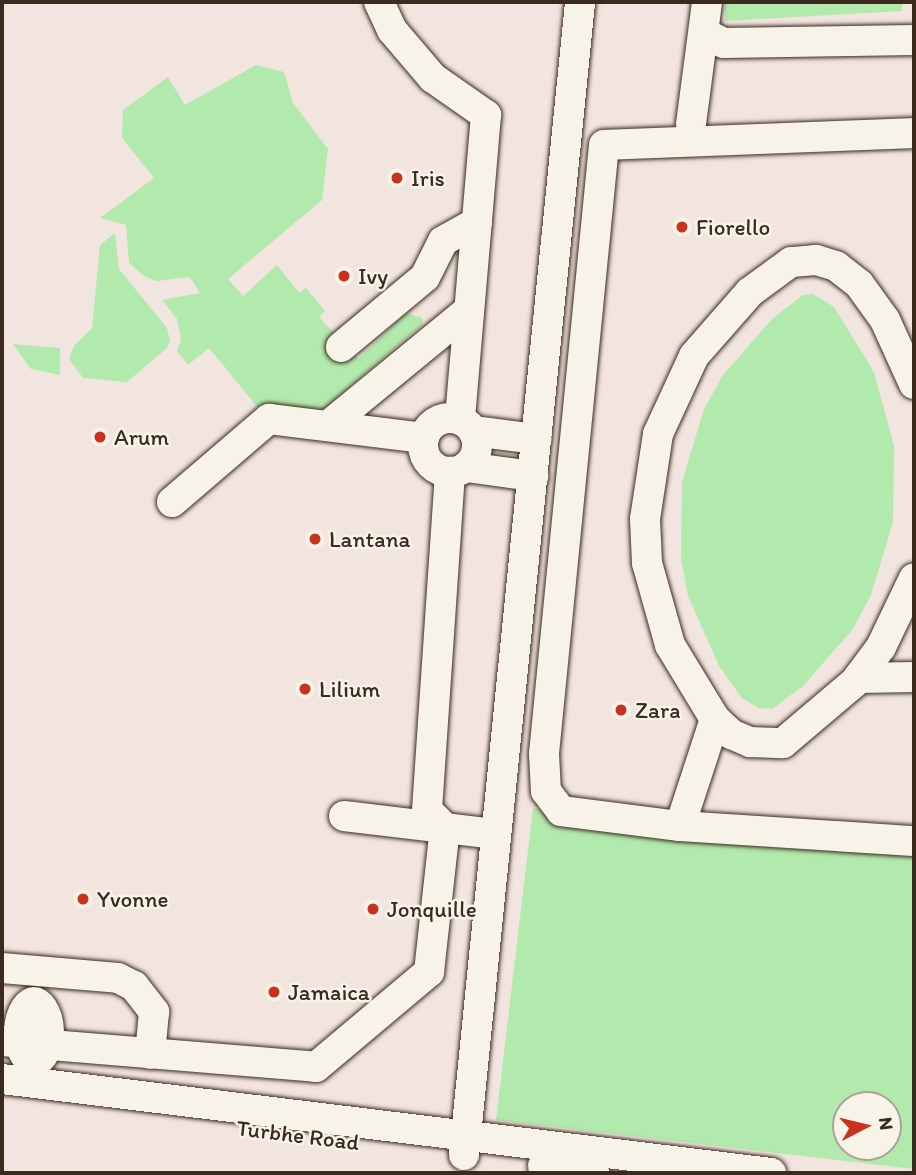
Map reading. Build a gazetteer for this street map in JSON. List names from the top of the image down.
{
  "places": [
    "Iris",
    "Fiorello",
    "Ivy",
    "Arum",
    "Lantana",
    "Lilium",
    "Zara",
    "Yvonne",
    "Jonquille",
    "Jamaica"
  ],
  "north": "right"
}
